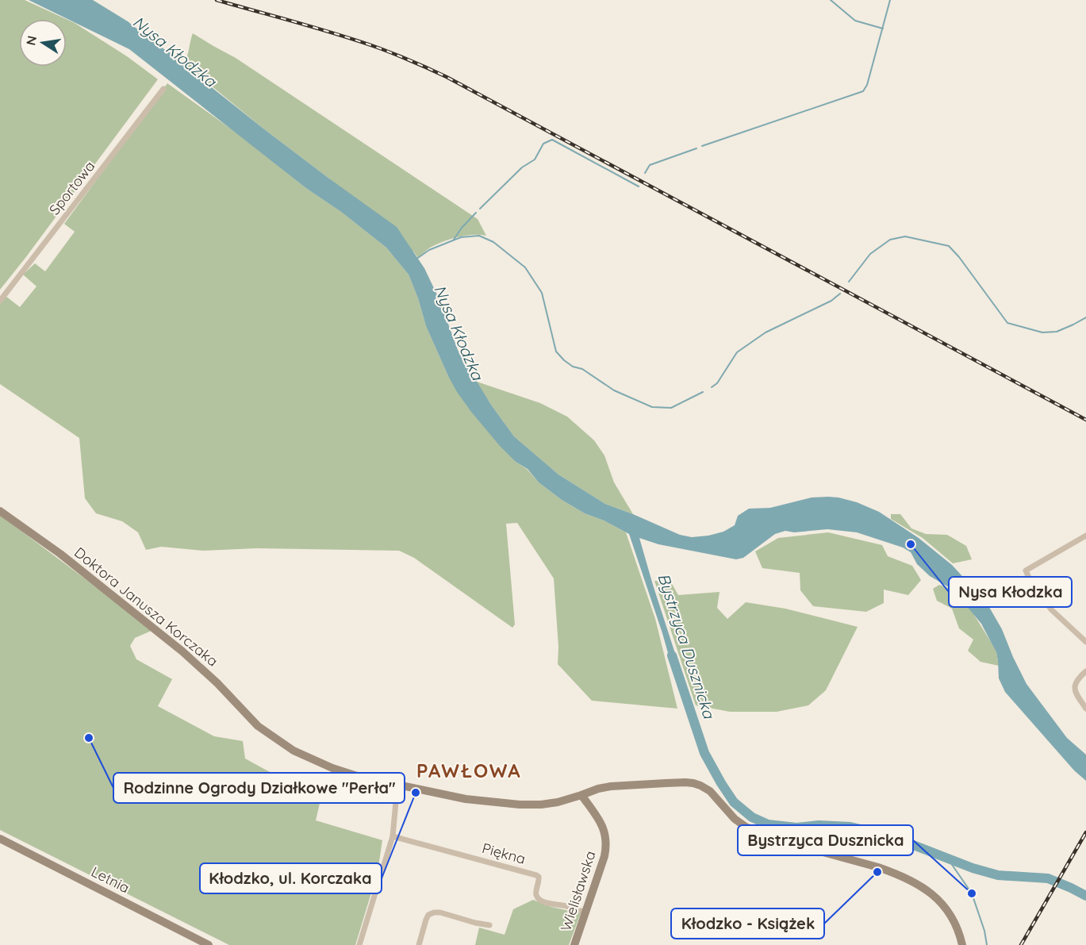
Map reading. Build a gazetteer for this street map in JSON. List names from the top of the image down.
{
  "streets": {
    "street": [
      "Sportowa",
      "Doktora Janusza Korczaka",
      "Piękna",
      "Letnia",
      "Wielisławska"
    ]
  },
  "crossings": [
    ["Doktora Janusza Korczaka", "Wielisławska"],
    ["Piękna", "Wielisławska"]
  ],
  "districts": ["PAWŁOWA"],
  "water": ["Nysa Kłodzka", "Bystrzyca Dusznicka"],
  "places": [
    "Nysa Kłodzka",
    "Rodzinne Ogrody Działkowe \"Perła\"",
    "Kłodzko, ul. Korczaka",
    "Kłodzko - Książek",
    "Bystrzyca Dusznicka"
  ],
  "north": "left"
}
